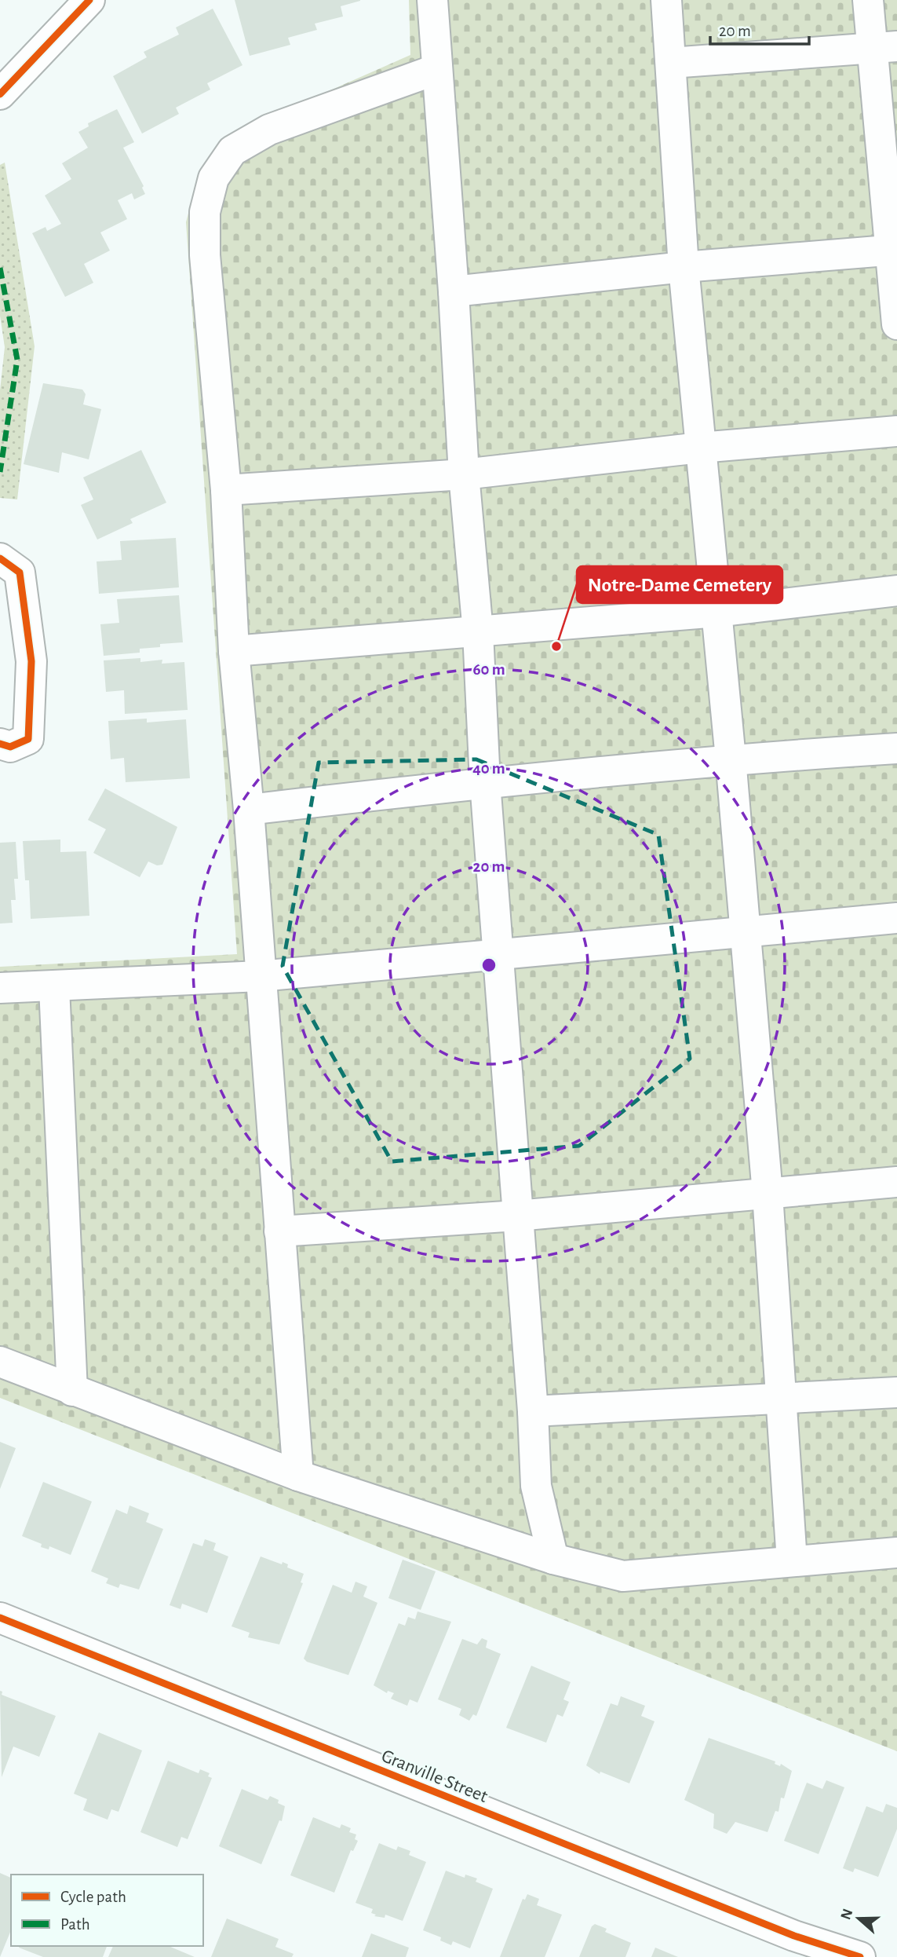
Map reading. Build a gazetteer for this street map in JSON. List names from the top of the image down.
{
  "streets": {
    "street": ["Granville Street"]
  },
  "places": ["Notre-Dame Cemetery"],
  "legend": ["Cycle path", "Path"],
  "scale_bar": "20 m",
  "north": "left",
  "rings": ["60 m", "40 m", "20 m"]
}
